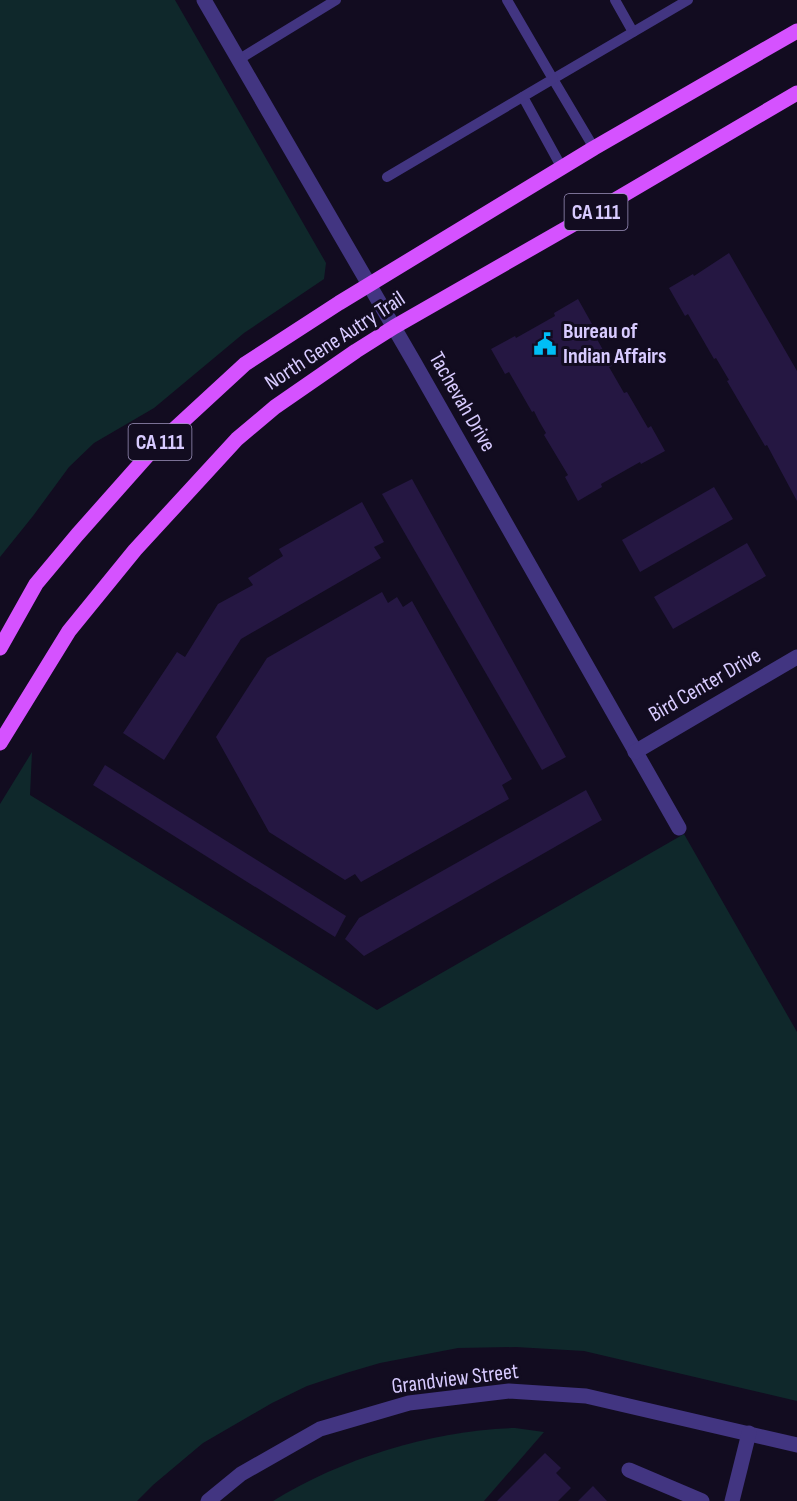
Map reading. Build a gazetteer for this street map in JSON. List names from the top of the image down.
{
  "streets": {
    "main road": ["CA 111", "North Gene Autry Trail"],
    "street": ["Tachevah Drive", "Bird Center Drive", "Grandview Street"]
  },
  "crossings": [
    ["North Gene Autry Trail", "Tachevah Drive"],
    ["Tachevah Drive", "Bird Center Drive"]
  ],
  "places": {
    "public building": ["Bureau of Indian Affairs"]
  }
}
